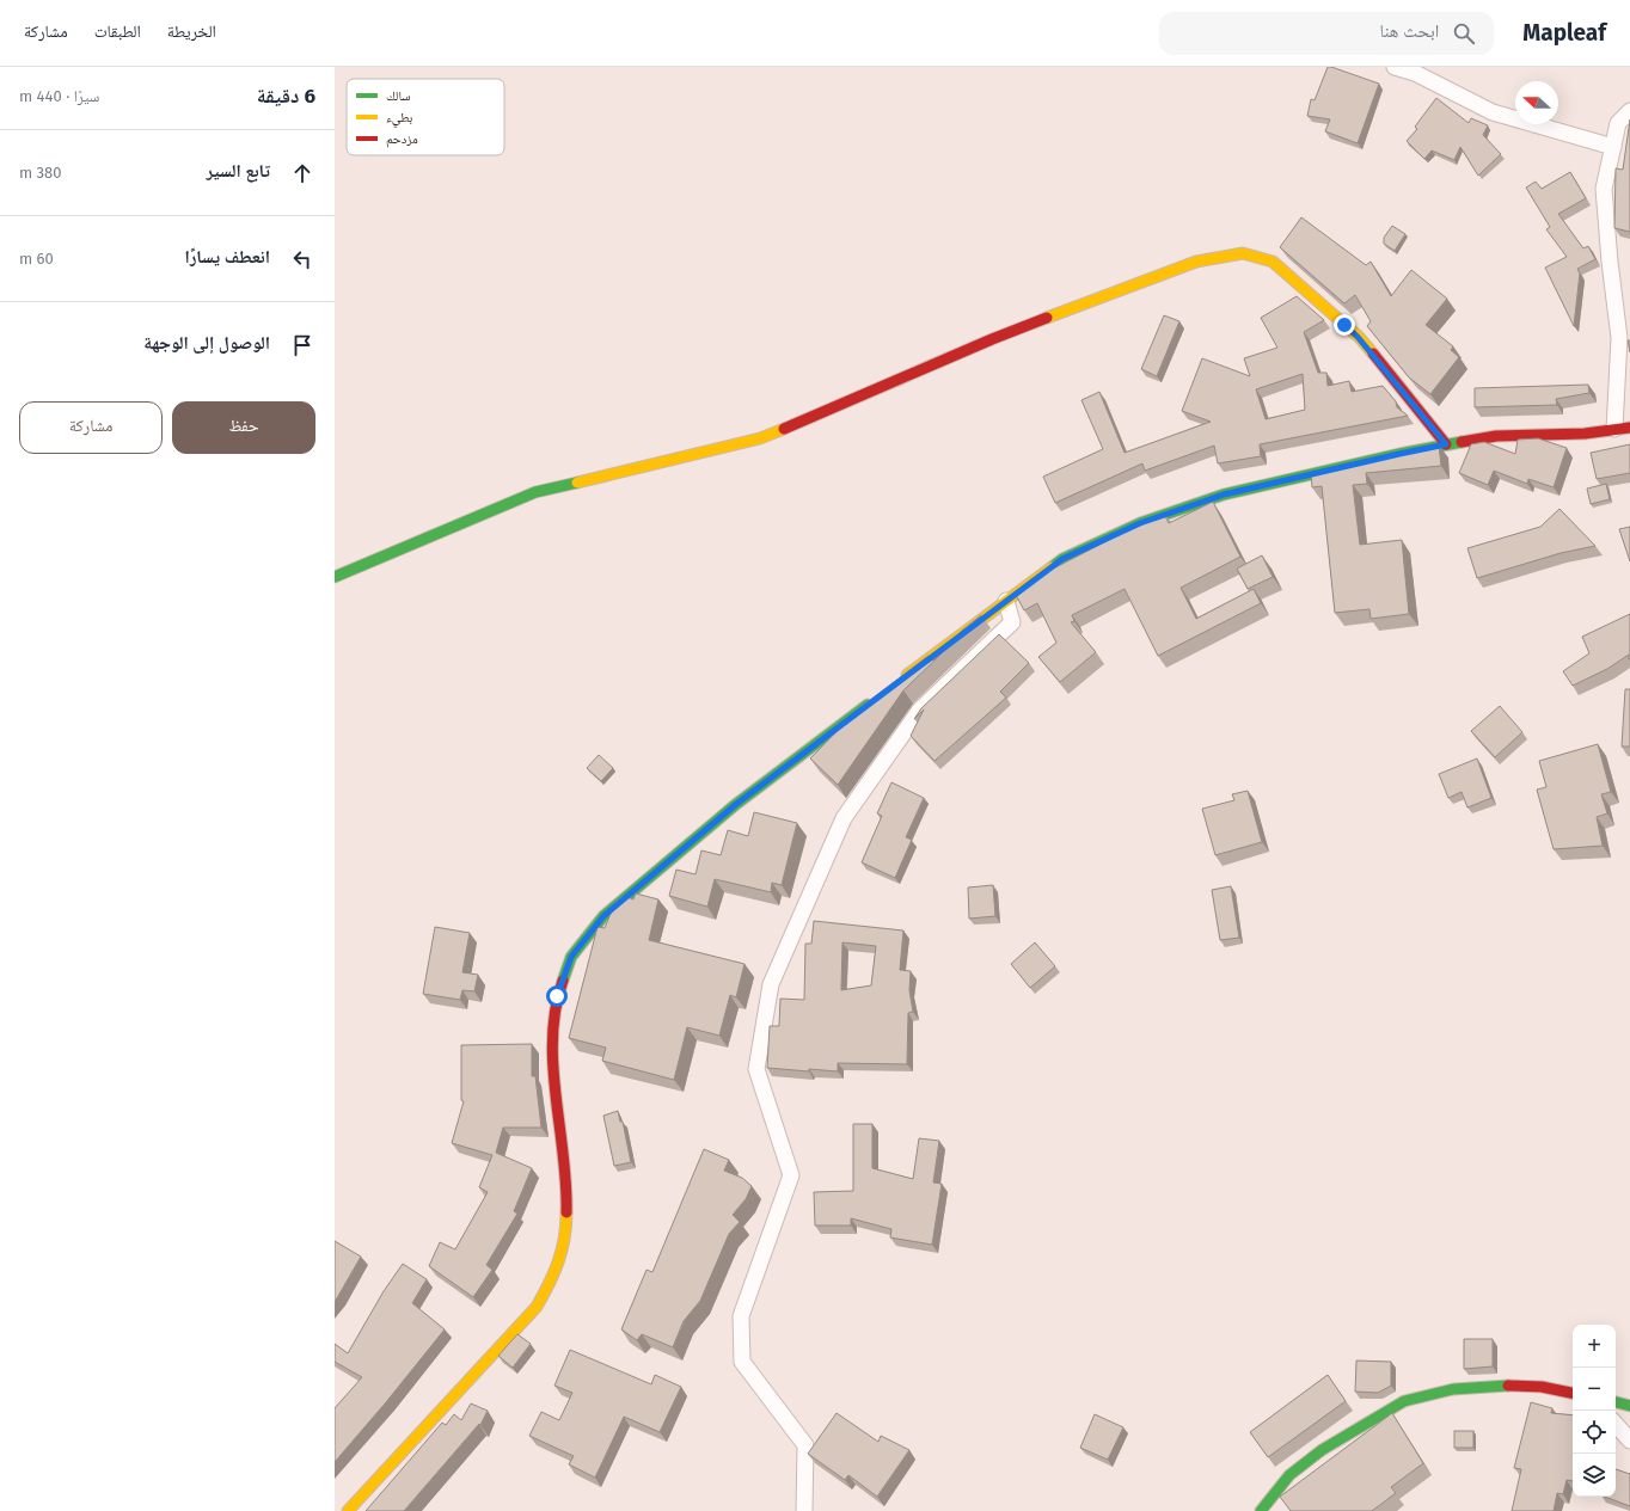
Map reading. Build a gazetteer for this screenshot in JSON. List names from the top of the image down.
{
  "legend": ["سالك", "بطيء", "مزدحم"],
  "north": "left",
  "page": {
    "header": "Mapleaf",
    "search": "ابحث هنا",
    "nav": ["الخريطة", "الطبقات", "مشاركة"],
    "heading": ["6 دقيقة", "سيرًا · 440 m"],
    "list": [
      ["تابع السير", "380 m"],
      ["انعطف يسارًا", "60 m"],
      "الوصول إلى الوجهة"
    ],
    "buttons": ["حفظ", "مشاركة"],
    "map_buttons": ["+", "−"]
  }
}
